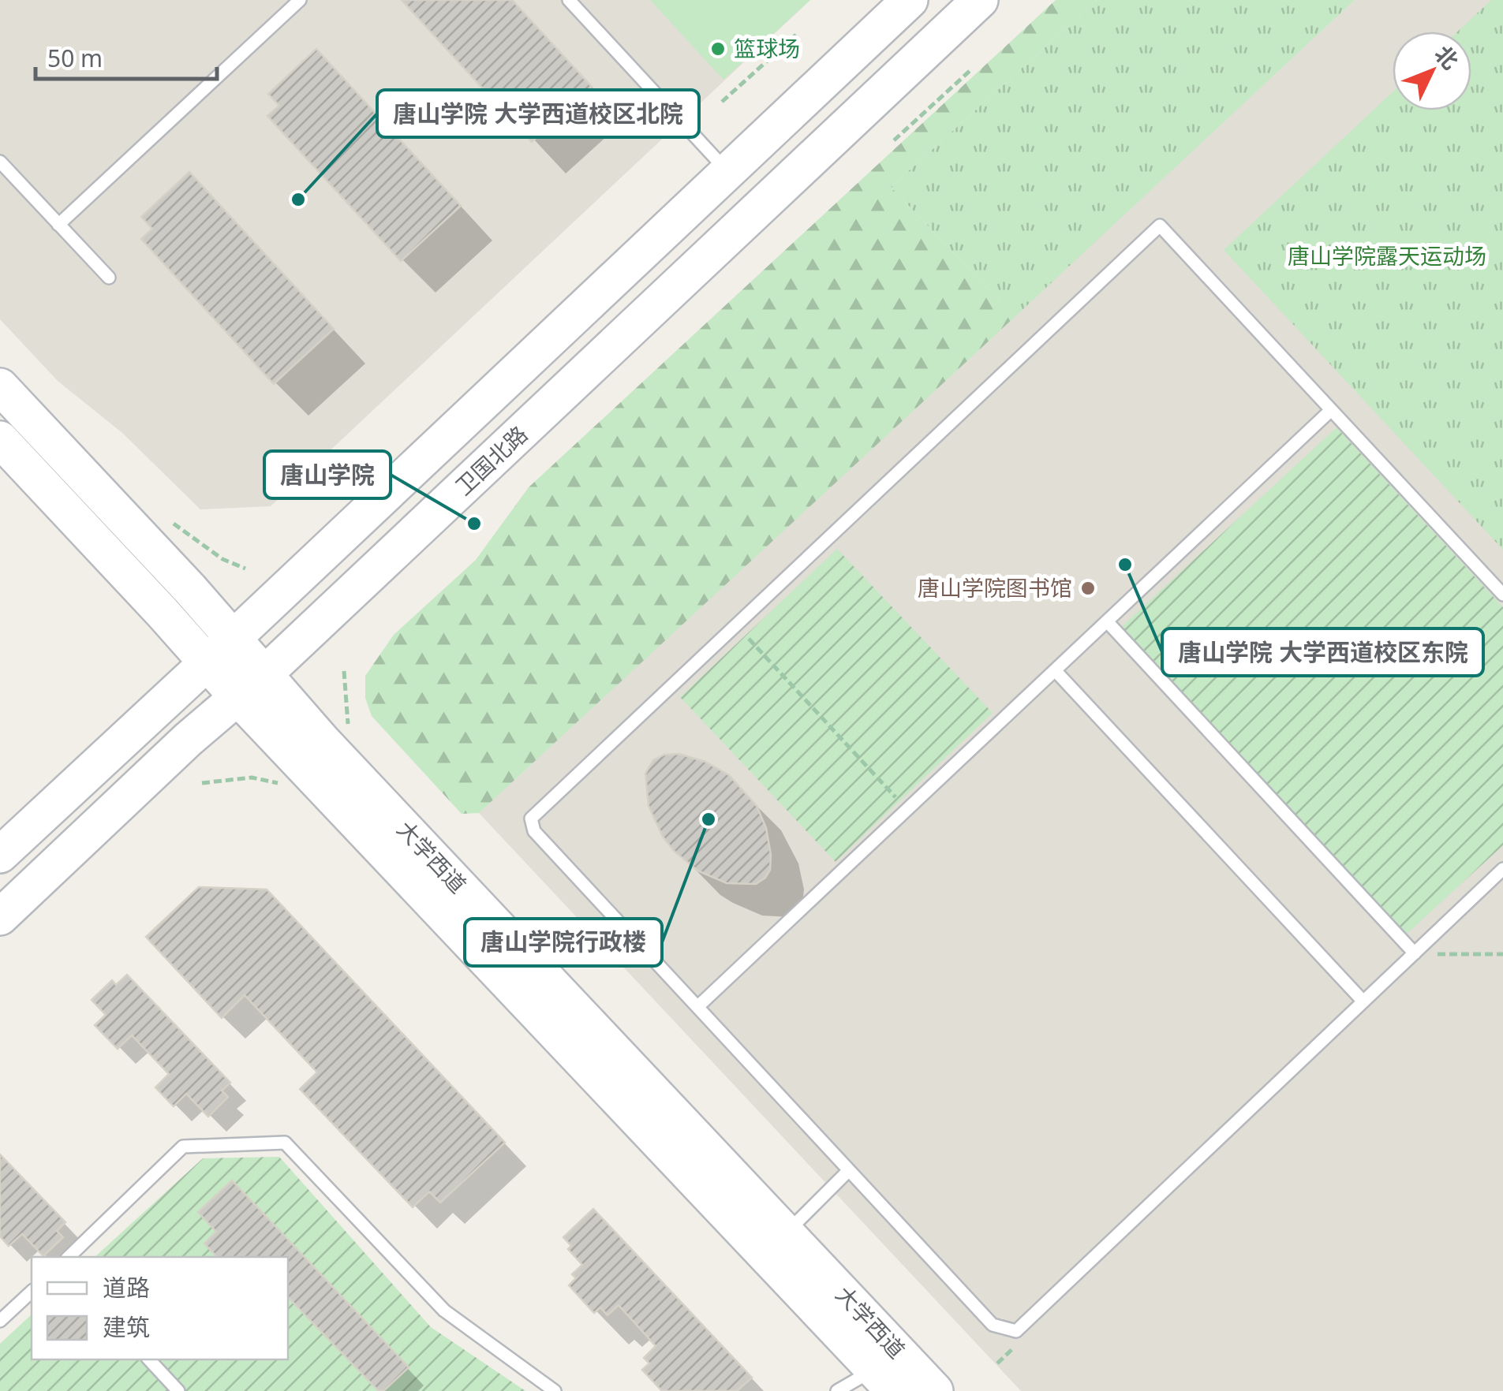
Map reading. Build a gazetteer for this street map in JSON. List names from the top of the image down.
{
  "streets": {
    "main road": ["卫国北路", "大学西道"]
  },
  "crossings": [
    ["卫国北路", "大学西道"]
  ],
  "parks": ["唐山学院露天运动场"],
  "places": [
    "篮球场",
    "唐山学院 大学西道校区北院",
    "唐山学院",
    "唐山学院 大学西道校区东院",
    "唐山学院图书馆",
    "唐山学院行政楼"
  ],
  "legend": ["道路", "建筑"],
  "scale_bar": "50 m",
  "north": "top right"
}
